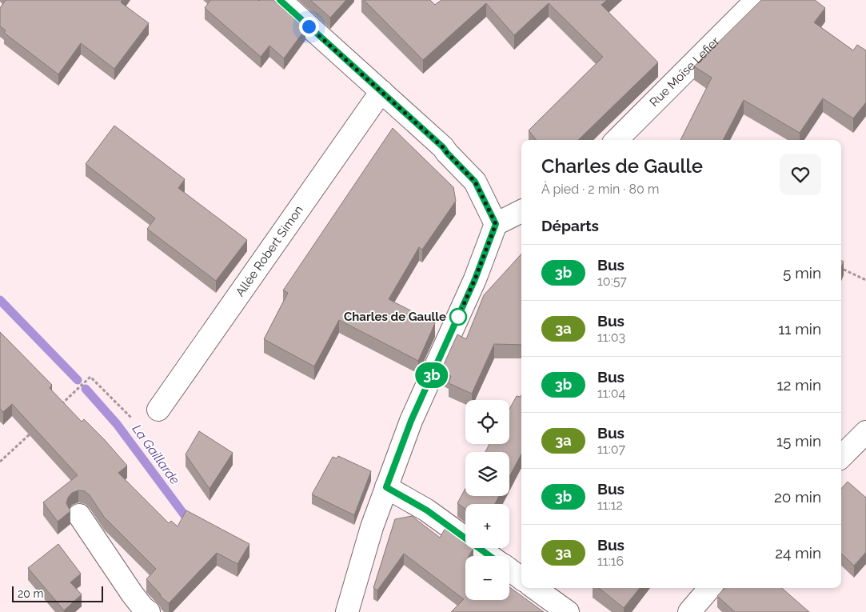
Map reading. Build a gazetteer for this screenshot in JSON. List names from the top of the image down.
{
  "streets": {
    "street": ["Rue Moïse Lefier", "Allée Robert Simon"]
  },
  "water": ["La Gaillarde"],
  "places": ["Charles de Gaulle"],
  "lines": ["bus line 3b"],
  "scale_bar": "20 m",
  "page": {
    "on_map": "3b",
    "heading": [
      ["Charles de Gaulle", "À pied · 2 min · 80 m"],
      "Départs"
    ],
    "list": [
      {
        "mark": "3b",
        "name": "Bus",
        "note": "10:57",
        "value": "5 min"
      },
      {
        "mark": "3a",
        "name": "Bus",
        "note": "11:03",
        "value": "11 min"
      },
      {
        "mark": "3b",
        "name": "Bus",
        "note": "11:04",
        "value": "12 min"
      },
      {
        "mark": "3a",
        "name": "Bus",
        "note": "11:07",
        "value": "15 min"
      },
      {
        "mark": "3b",
        "name": "Bus",
        "note": "11:12",
        "value": "20 min"
      },
      {
        "mark": "3a",
        "name": "Bus",
        "note": "11:16",
        "value": "24 min"
      }
    ],
    "map_buttons": ["+", "−"],
    "scale": "20 m"
  }
}
